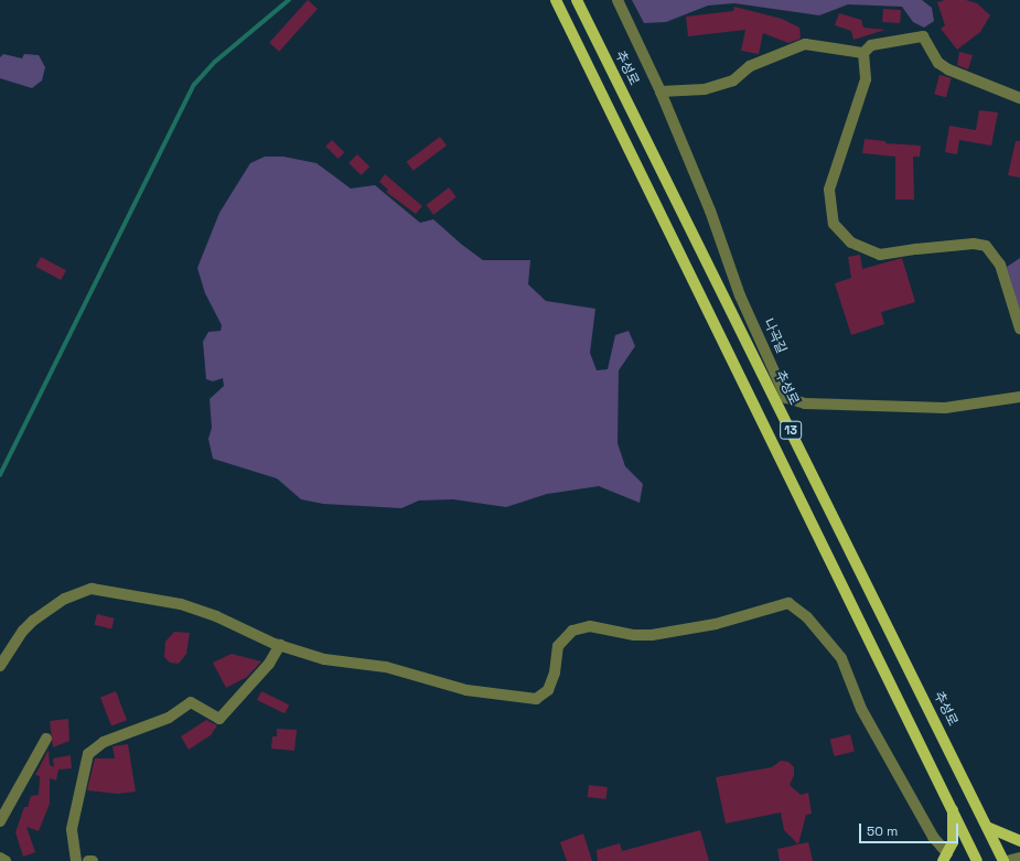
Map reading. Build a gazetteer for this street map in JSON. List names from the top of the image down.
{
  "streets": {
    "main road": ["추성로", "13"],
    "street": ["나곡길"]
  },
  "scale_bar": "50 m"
}
